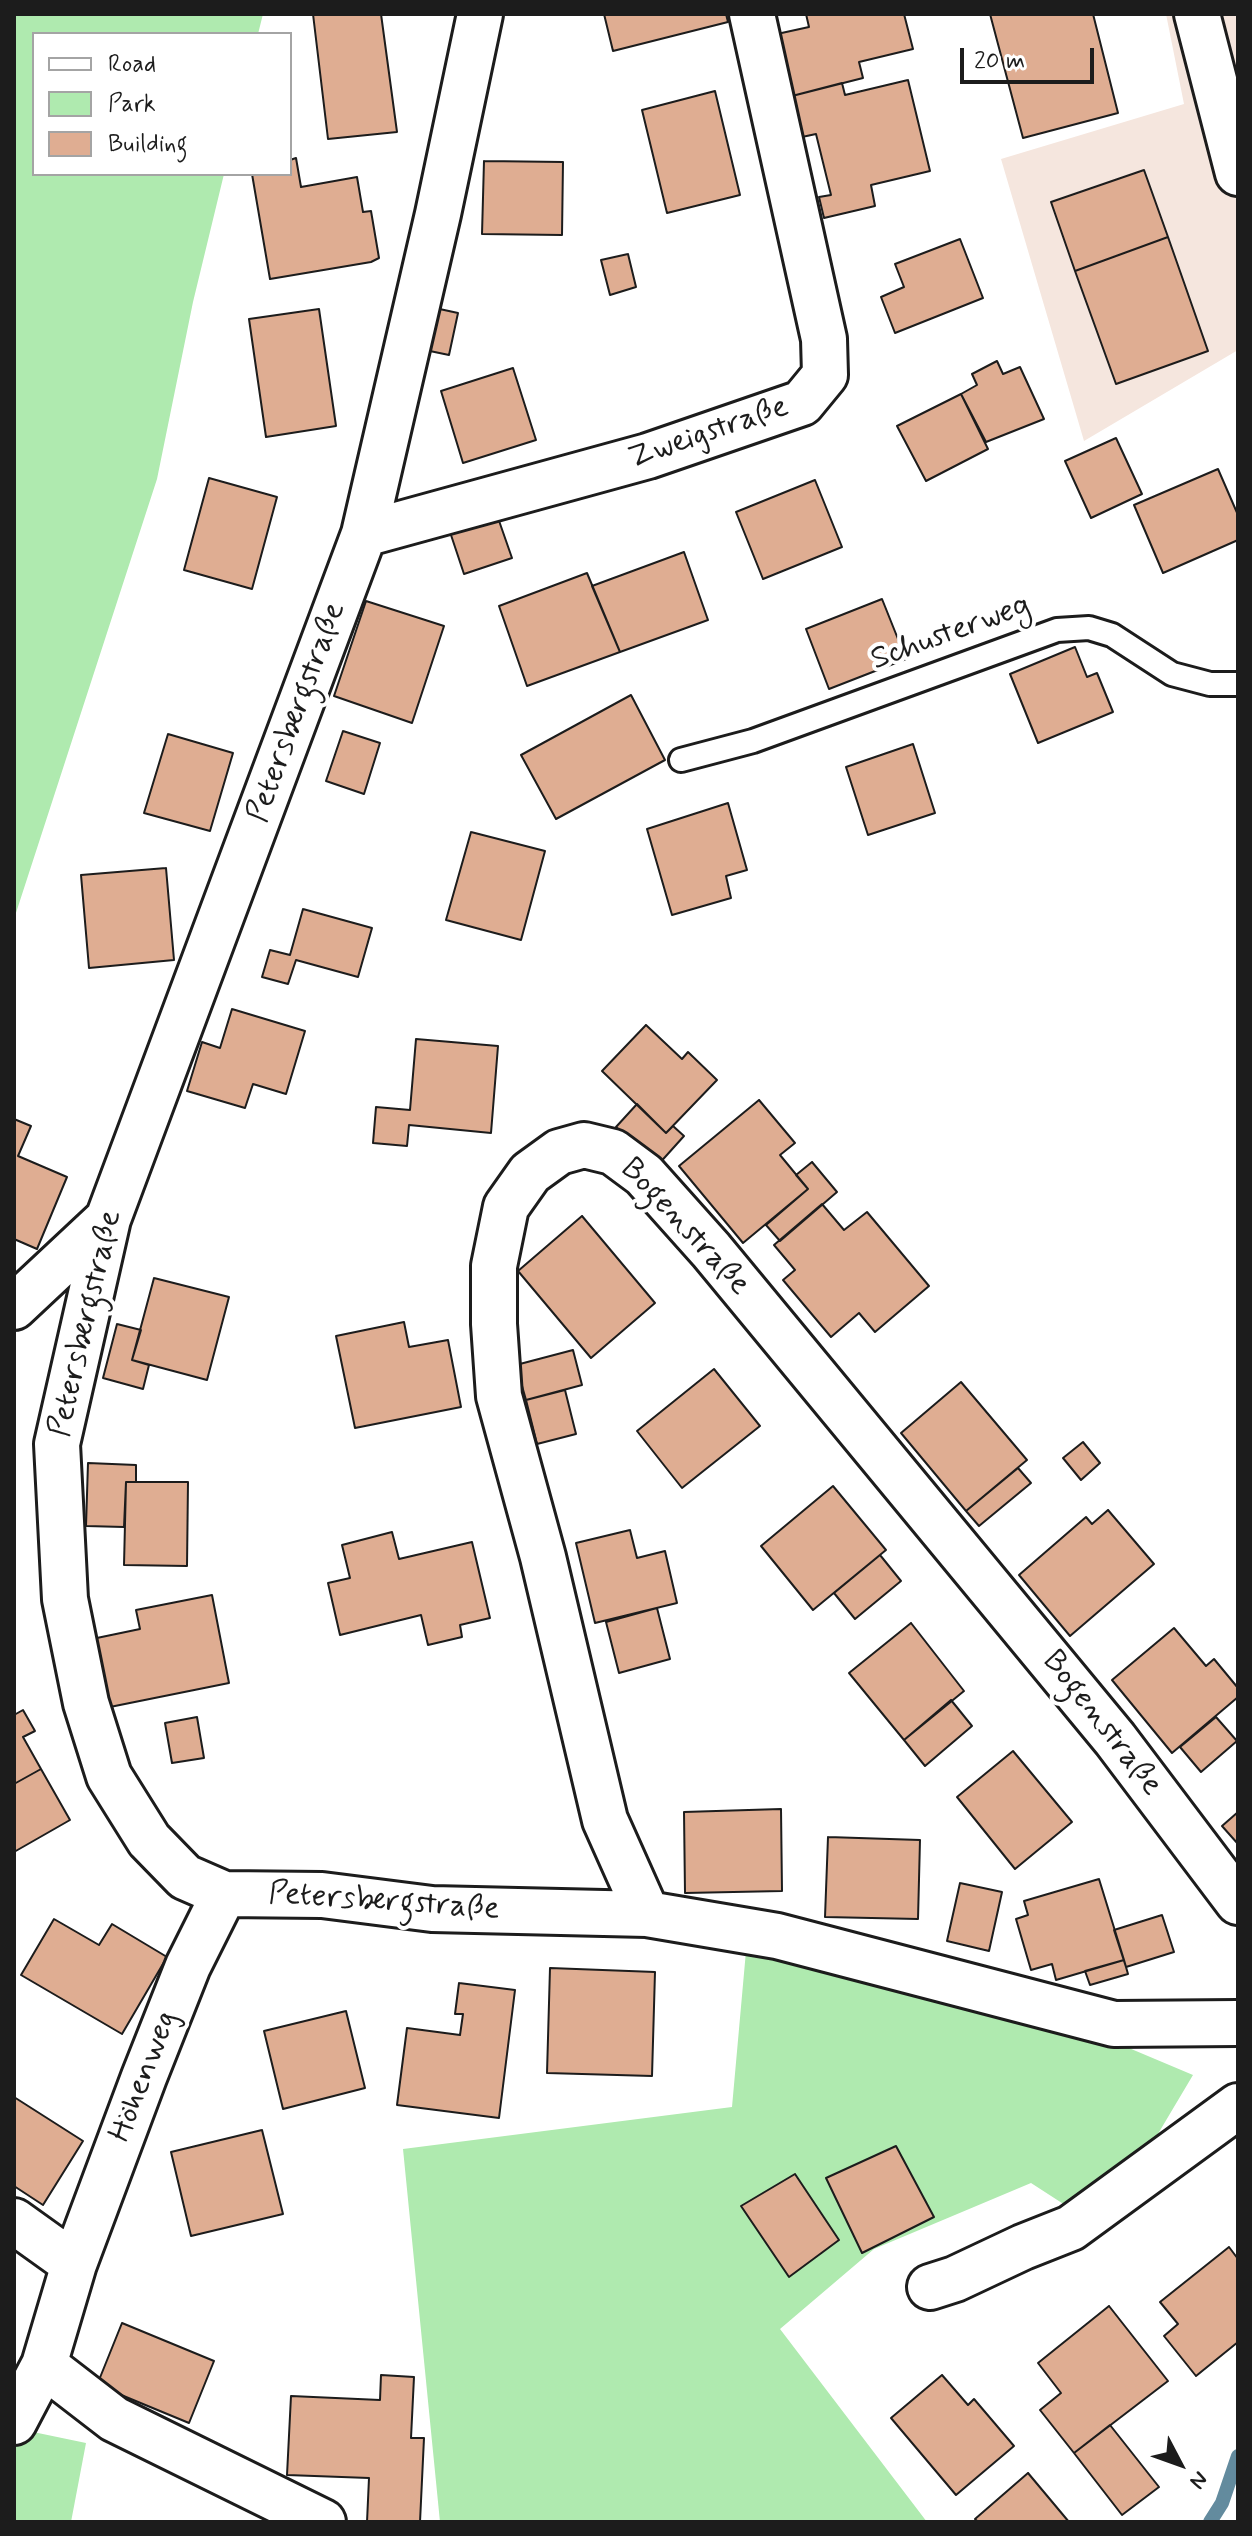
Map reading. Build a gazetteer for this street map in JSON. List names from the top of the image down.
{
  "streets": {
    "street": [
      "Zweigstraße",
      "Petersbergstraße",
      "Bogenstraße",
      "Höhenweg"
    ],
    "lane": ["Schusterweg"]
  },
  "crossings": [
    ["Zweigstraße", "Petersbergstraße"],
    ["Petersbergstraße", "Bogenstraße"],
    ["Petersbergstraße", "Höhenweg"]
  ],
  "legend": ["Road", "Park", "Building"],
  "scale_bar": "20 m",
  "north": "bottom right"
}
